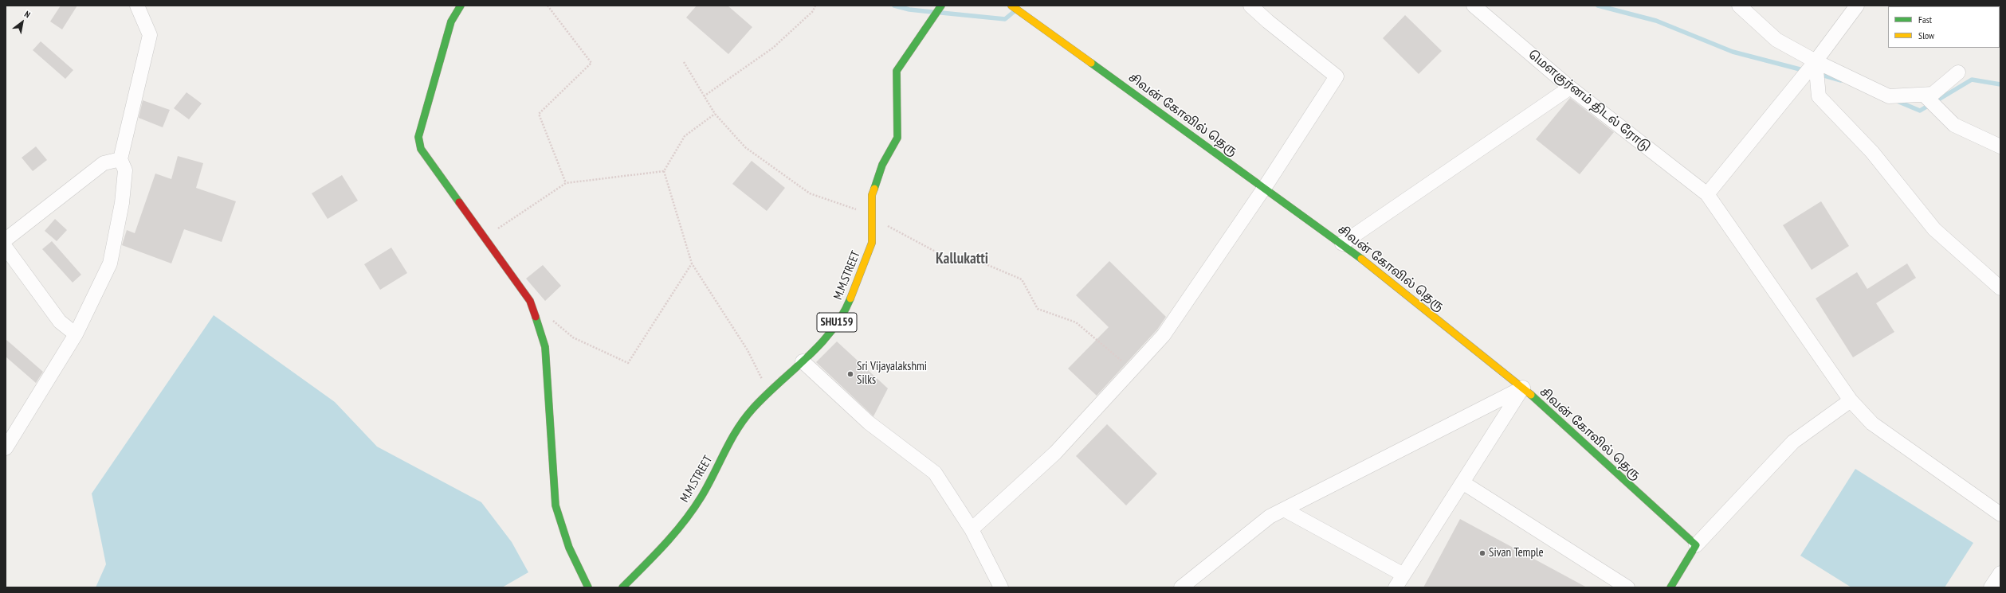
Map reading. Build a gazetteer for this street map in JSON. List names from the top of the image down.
{
  "streets": {
    "main road": ["சிவன் கோவில் தெரு", "M.M.STREET", "SHU159"],
    "street": ["மௌகுர்னம் திடல் ரோடு"]
  },
  "districts": ["Kallukatti"],
  "places": ["Sri Vijayalakshmi Silks", "Sivan Temple"],
  "legend": ["Fast", "Slow"],
  "north": "top right"
}
